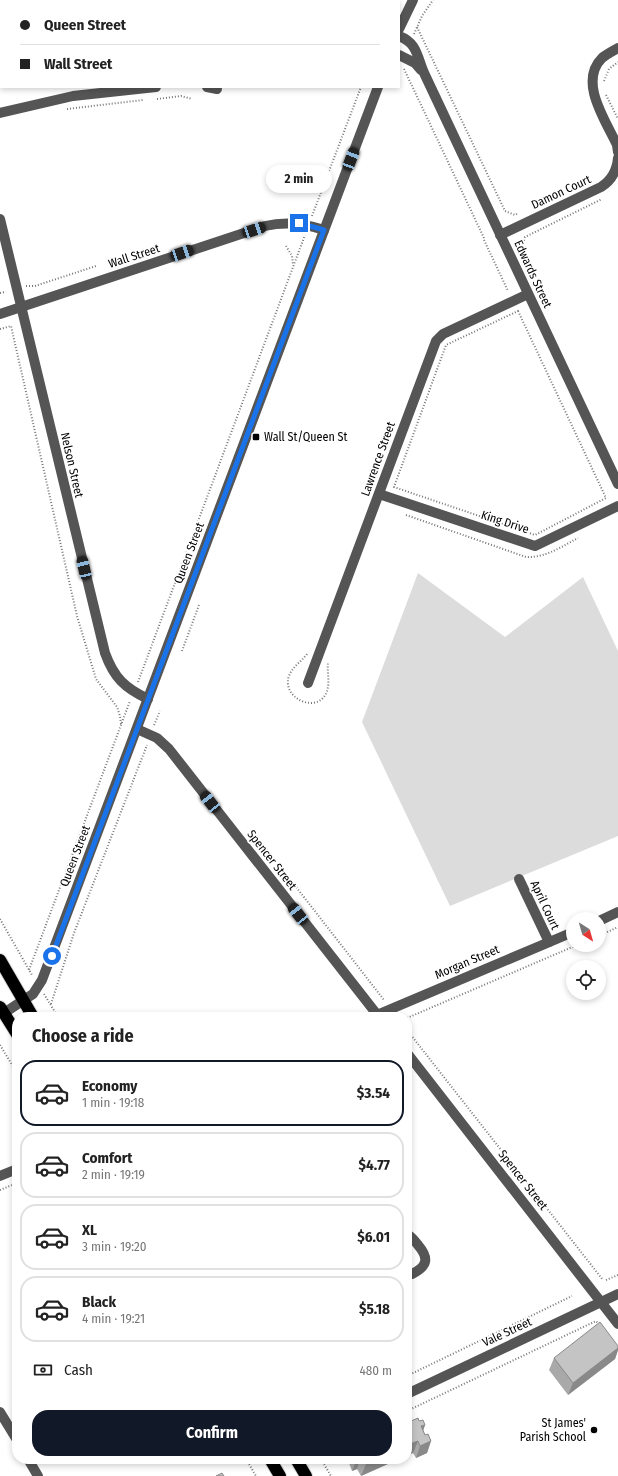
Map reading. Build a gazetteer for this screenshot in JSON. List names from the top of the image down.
{
  "streets": {
    "street": [
      "Damon Court",
      "Wall Street",
      "Edwards Street",
      "Lawrence Street",
      "Nelson Street",
      "King Drive",
      "Queen Street",
      "Spencer Street",
      "April Court",
      "Morgan Street",
      "Vale Street"
    ]
  },
  "crossings": [
    ["Damon Court", "Edwards Street"],
    ["Wall Street", "Nelson Street"],
    ["Wall Street", "Queen Street"],
    ["Edwards Street", "Lawrence Street"],
    ["Lawrence Street", "King Drive"],
    ["Nelson Street", "Queen Street"],
    ["Queen Street", "Spencer Street"],
    ["Spencer Street", "Vale Street"],
    ["April Court", "Morgan Street"]
  ],
  "places": {
    "transit": ["Wall St/Queen St"],
    "other": ["St James' Parish School"]
  },
  "north": "bottom right",
  "page": {
    "banner": ["Queen Street", "Wall Street"],
    "bubble": "2 min",
    "heading": "Choose a ride",
    "list": [
      {
        "name": "Economy",
        "note": "1 min · 19:18",
        "value": "$3.54"
      },
      {
        "name": "Comfort",
        "note": "2 min · 19:19",
        "value": "$4.77"
      },
      {
        "name": "XL",
        "note": "3 min · 19:20",
        "value": "$6.01"
      },
      {
        "name": "Black",
        "note": "4 min · 19:21",
        "value": "$5.18"
      }
    ],
    "pay": ["Cash", "480 m"],
    "buttons": "Confirm"
  }
}
